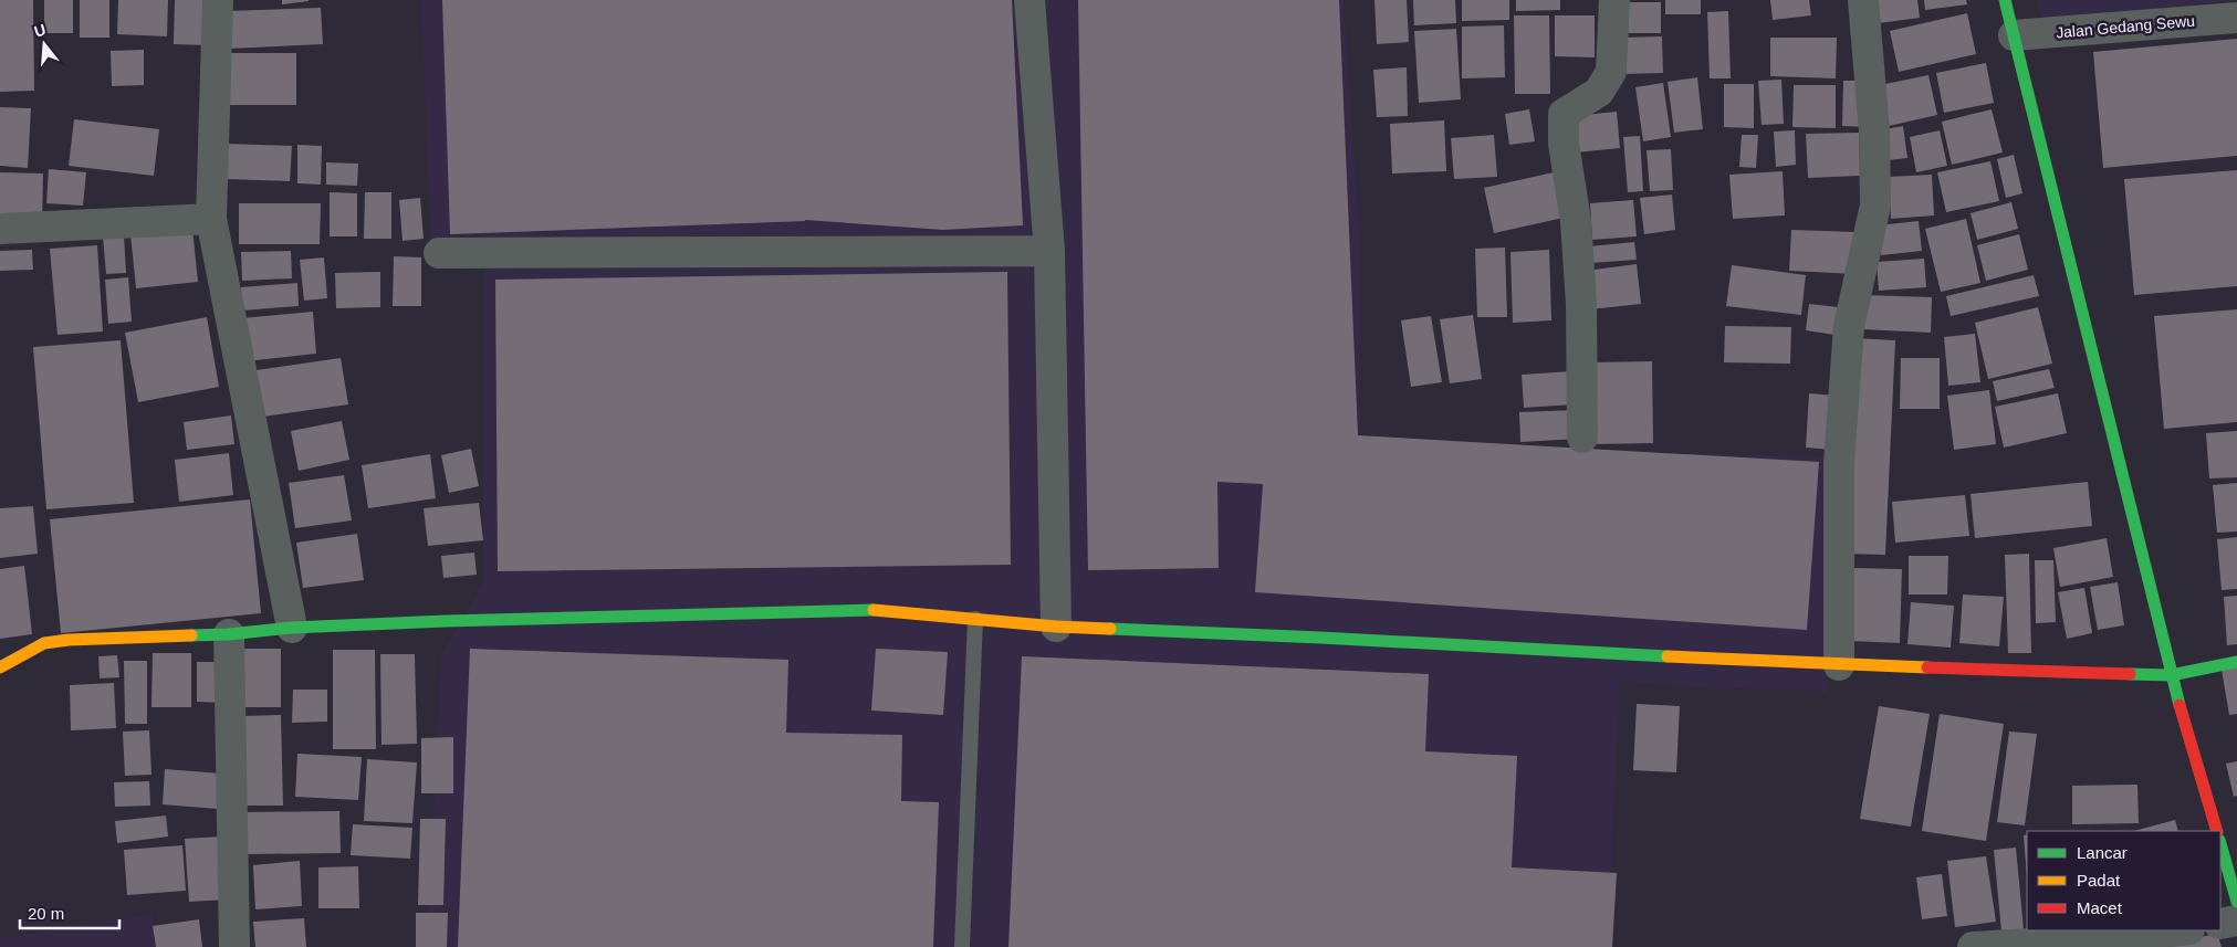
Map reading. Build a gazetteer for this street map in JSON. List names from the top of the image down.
{
  "streets": {
    "street": ["Jalan Gedang Sewu"]
  },
  "legend": ["Lancar", "Padat", "Macet"],
  "scale_bar": "20 m",
  "north": "top"
}
